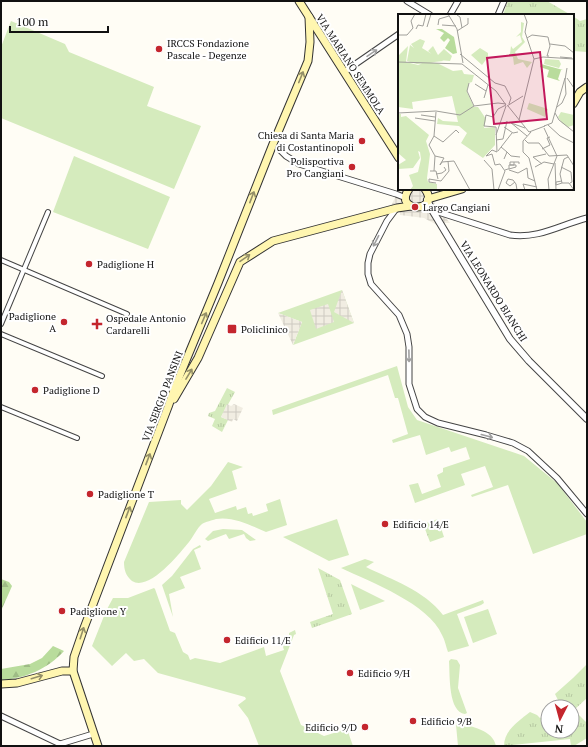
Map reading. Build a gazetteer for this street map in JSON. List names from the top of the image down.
{
  "streets": {
    "main road": ["VIA MARIANO SEMMOLA", "VIA SERGIO PANSINI"],
    "street": ["VIA LEONARDO BIANCHI"]
  },
  "crossings": [
    ["VIA MARIANO SEMMOLA", "VIA SERGIO PANSINI"]
  ],
  "one_way": ["VIA SERGIO PANSINI"],
  "places": {
    "other": [
      "IRCCS Fondazione Pascale - Degenze",
      "Chiesa di Santa Maria di Costantinopoli",
      "Polisportiva Pro Cangiani",
      "Largo Cangiani",
      "Padiglione H",
      "Padiglione A",
      "Padiglione D",
      "Padiglione T",
      "Edificio 14/E",
      "Padiglione Y",
      "Edificio 11/E",
      "Edificio 9/H",
      "Edificio 9/B",
      "Edificio 9/D"
    ],
    "health": ["Ospedale Antonio Cardarelli"],
    "transit": ["Policlinico"]
  },
  "scale_bar": "100 m",
  "north": "bottom"
}
